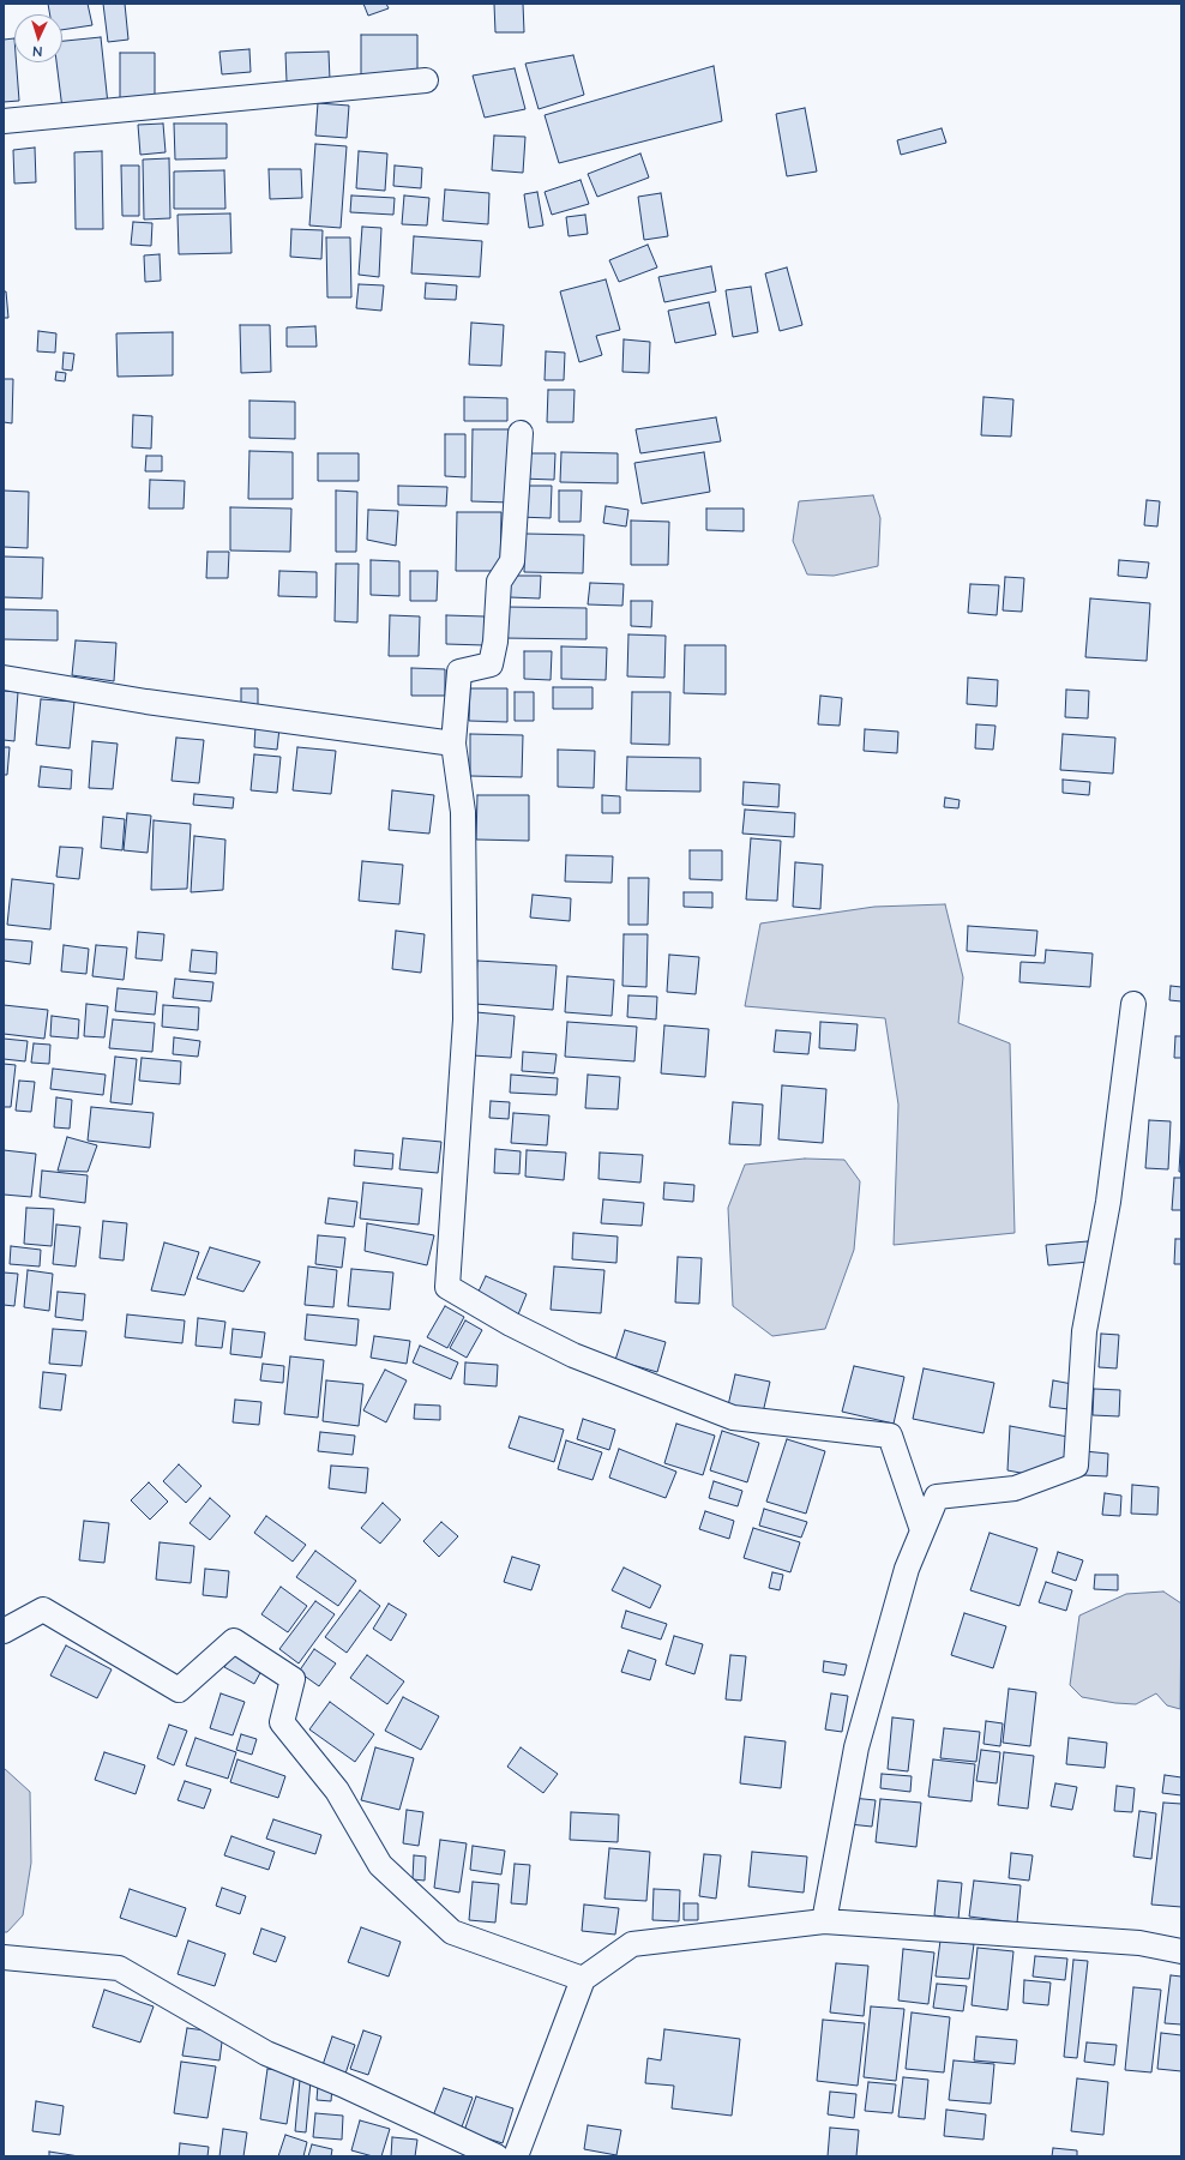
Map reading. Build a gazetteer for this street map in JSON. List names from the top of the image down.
{
  "north": "bottom"
}
